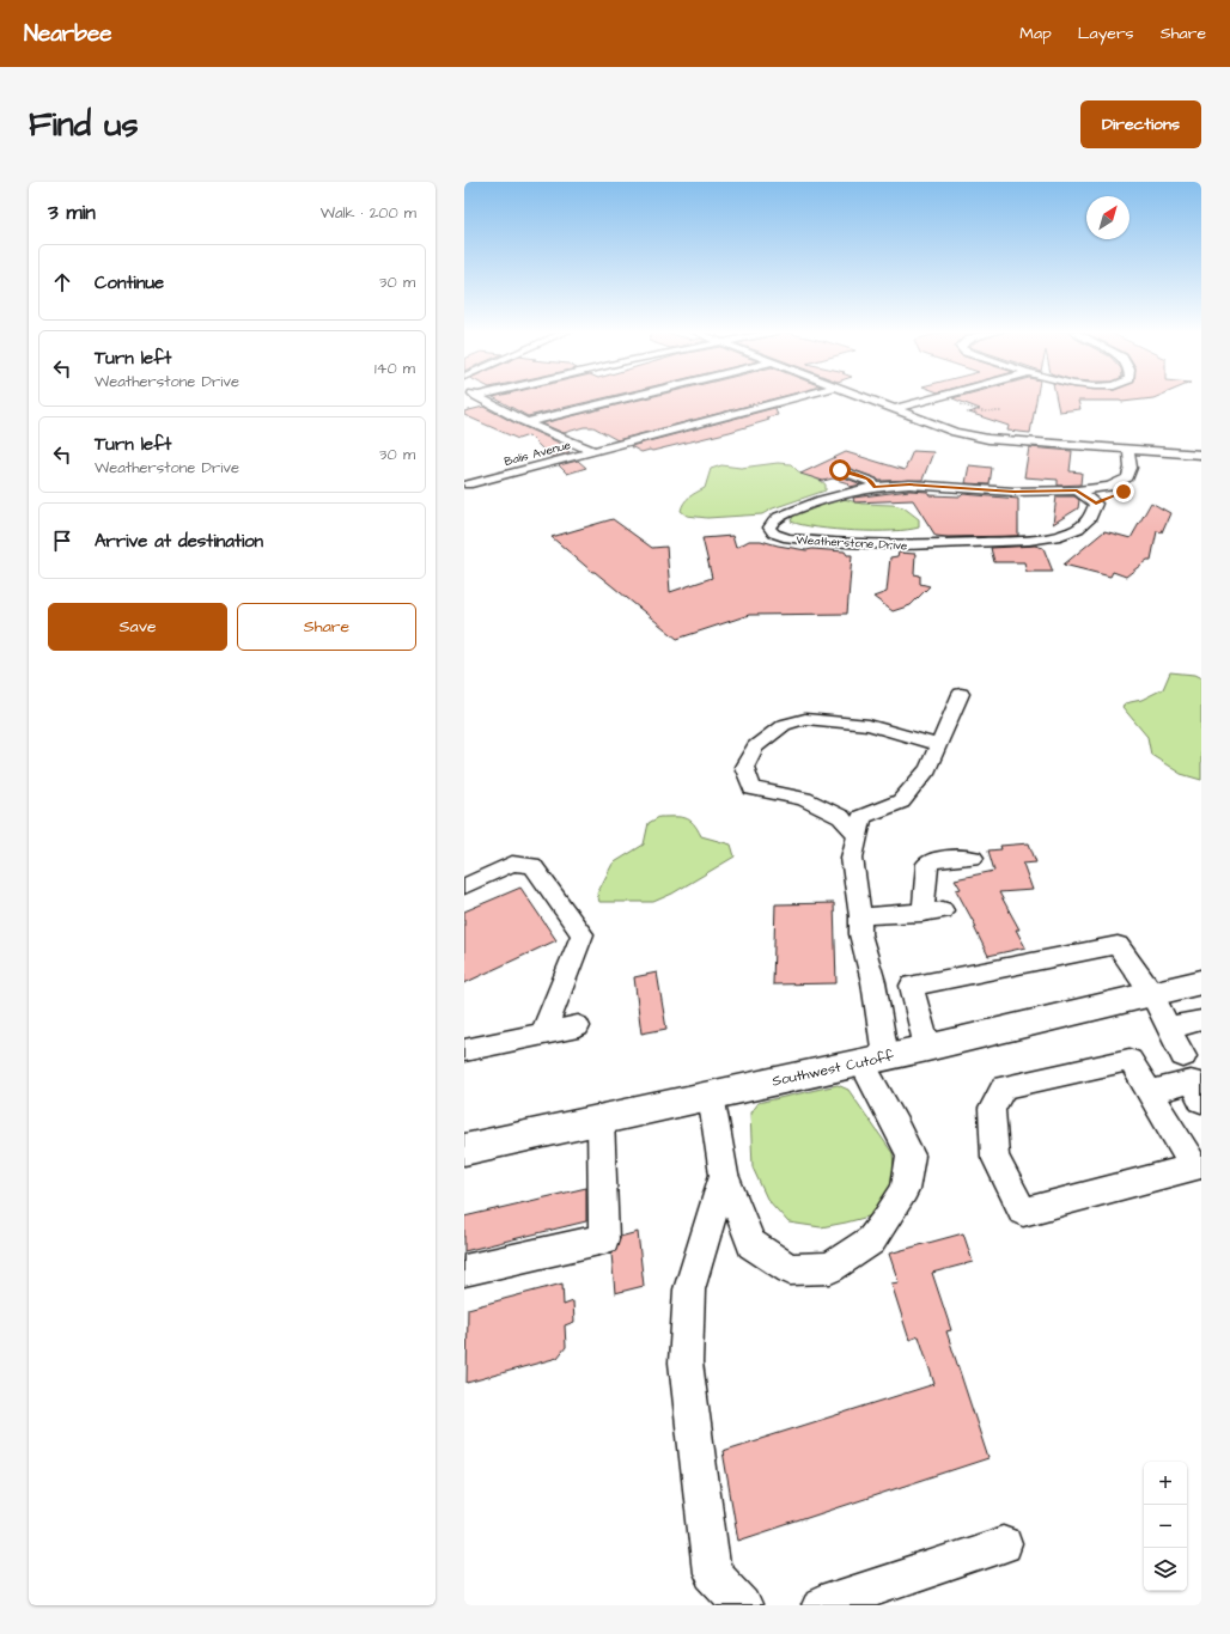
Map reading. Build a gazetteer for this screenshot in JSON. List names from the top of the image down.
{
  "streets": {
    "main road": ["Southwest Cutoff"],
    "street": ["Balis Avenue", "Weatherstone Drive"]
  },
  "north": "top right",
  "page": {
    "header": "Nearbee",
    "nav": ["Map", "Layers", "Share"],
    "buttons": [
      "Directions",
      ["Save", "Share"]
    ],
    "title": "Find us",
    "heading": ["3 min", "Walk · 200 m"],
    "list": [
      ["Continue", "30 m"],
      ["Turn left", "Weatherstone Drive", "140 m"],
      ["Turn left", "Weatherstone Drive", "30 m"],
      "Arrive at destination"
    ],
    "map_buttons": ["+", "−"]
  }
}
